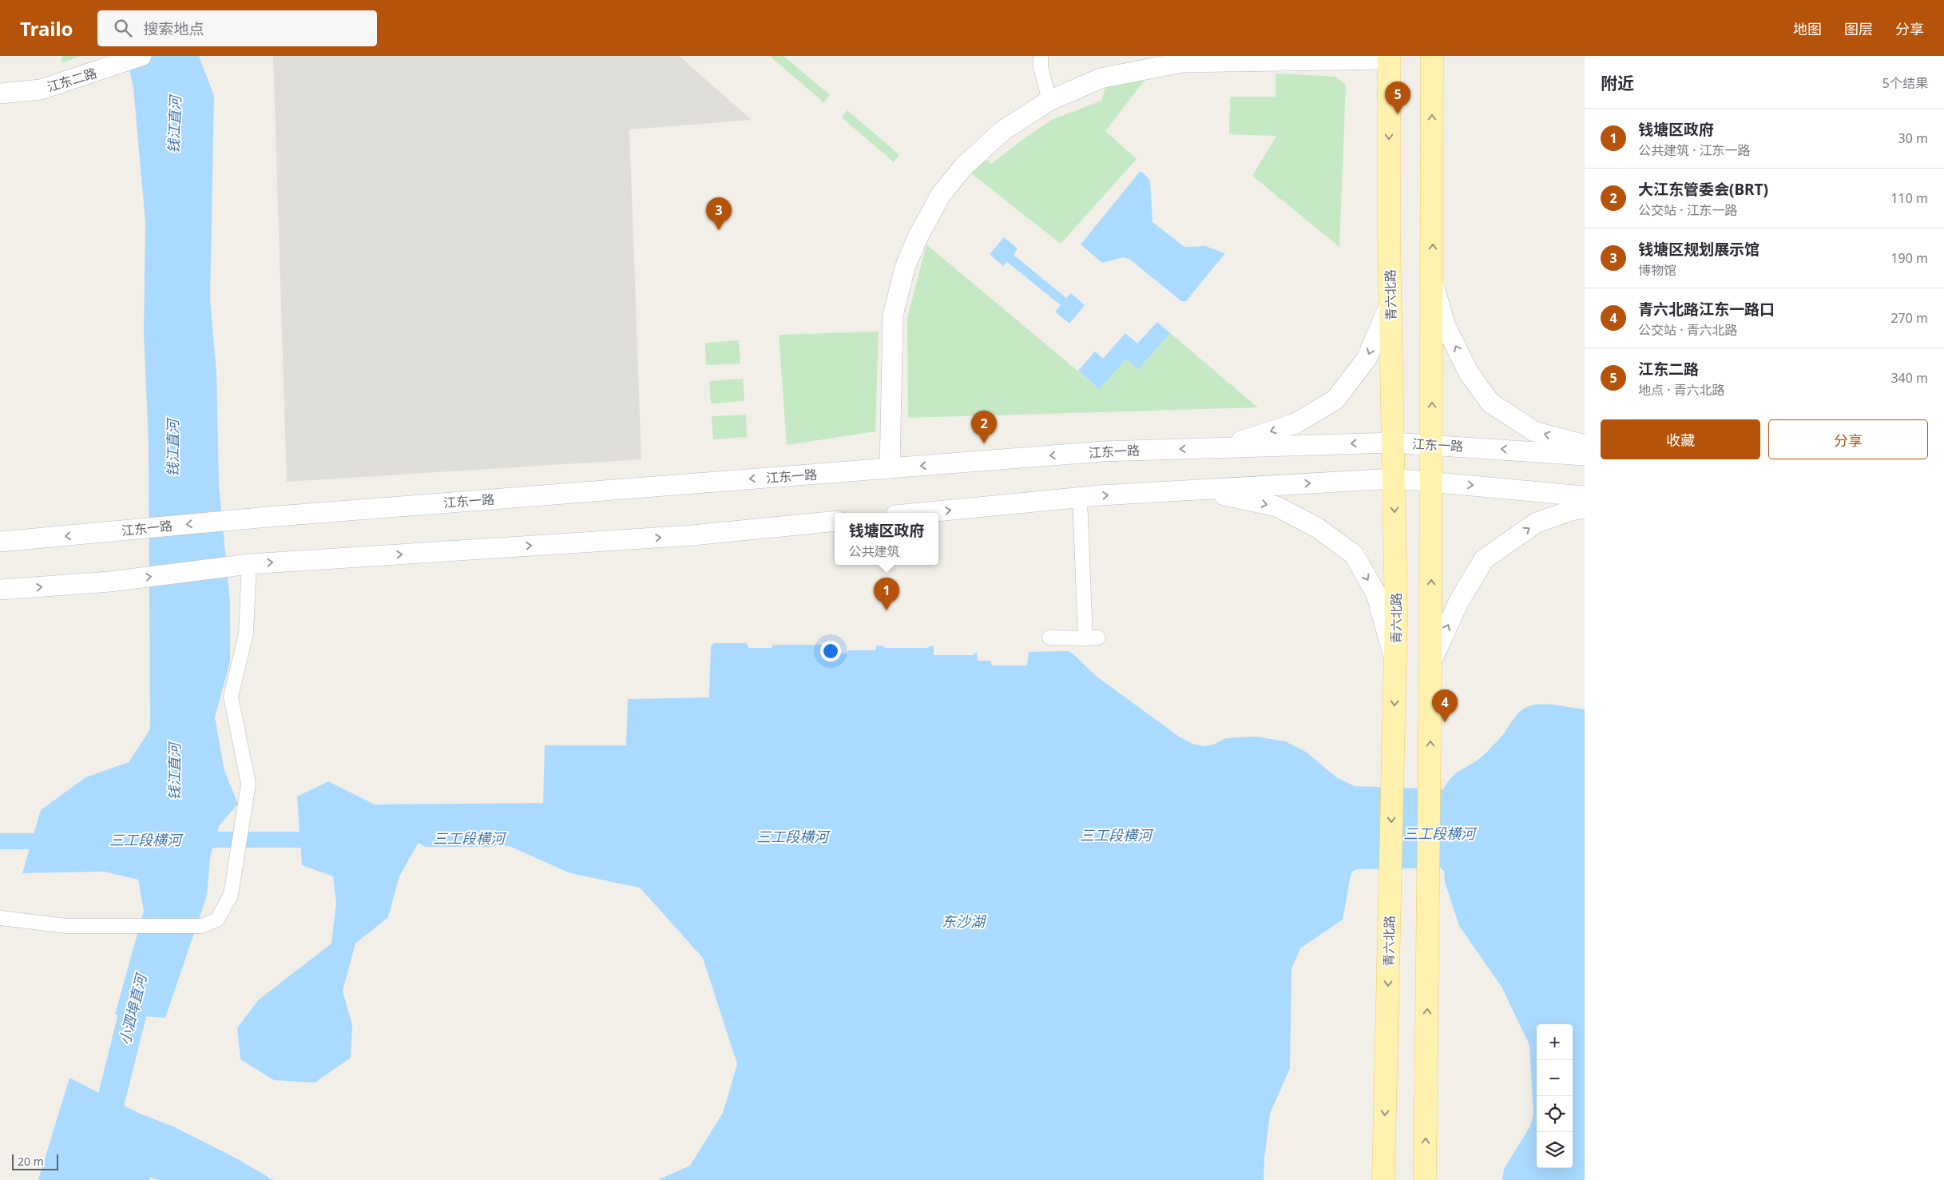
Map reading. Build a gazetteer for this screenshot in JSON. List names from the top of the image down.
{
  "streets": {
    "main road": ["江东二路", "青六北路", "江东一路"]
  },
  "crossings": [
    ["青六北路", "江东一路"]
  ],
  "water": [
    "钱江直河",
    "三工段横河",
    "东沙湖",
    "小泗埠直河"
  ],
  "scale_bar": "20 m",
  "page": {
    "header": "Trailo",
    "search": "搜索地点",
    "nav": ["地图", "图层", "分享"],
    "heading": ["附近", "5个结果"],
    "pins": [
      "5",
      "3",
      "2",
      "1",
      "4"
    ],
    "list": [
      {
        "mark": "1",
        "name": "钱塘区政府",
        "note": "公共建筑 · 江东一路",
        "value": "30 m"
      },
      {
        "mark": "2",
        "name": "大江东管委会(BRT)",
        "note": "公交站 · 江东一路",
        "value": "110 m"
      },
      {
        "mark": "3",
        "name": "钱塘区规划展示馆",
        "note": "博物馆",
        "value": "190 m"
      },
      {
        "mark": "4",
        "name": "青六北路江东一路口",
        "note": "公交站 · 青六北路",
        "value": "270 m"
      },
      {
        "mark": "5",
        "name": "江东二路",
        "note": "地点 · 青六北路",
        "value": "340 m"
      }
    ],
    "buttons": ["收藏", "分享"],
    "popup": ["钱塘区政府", "公共建筑"],
    "map_buttons": ["+", "−"],
    "scale": "20 m"
  }
}
